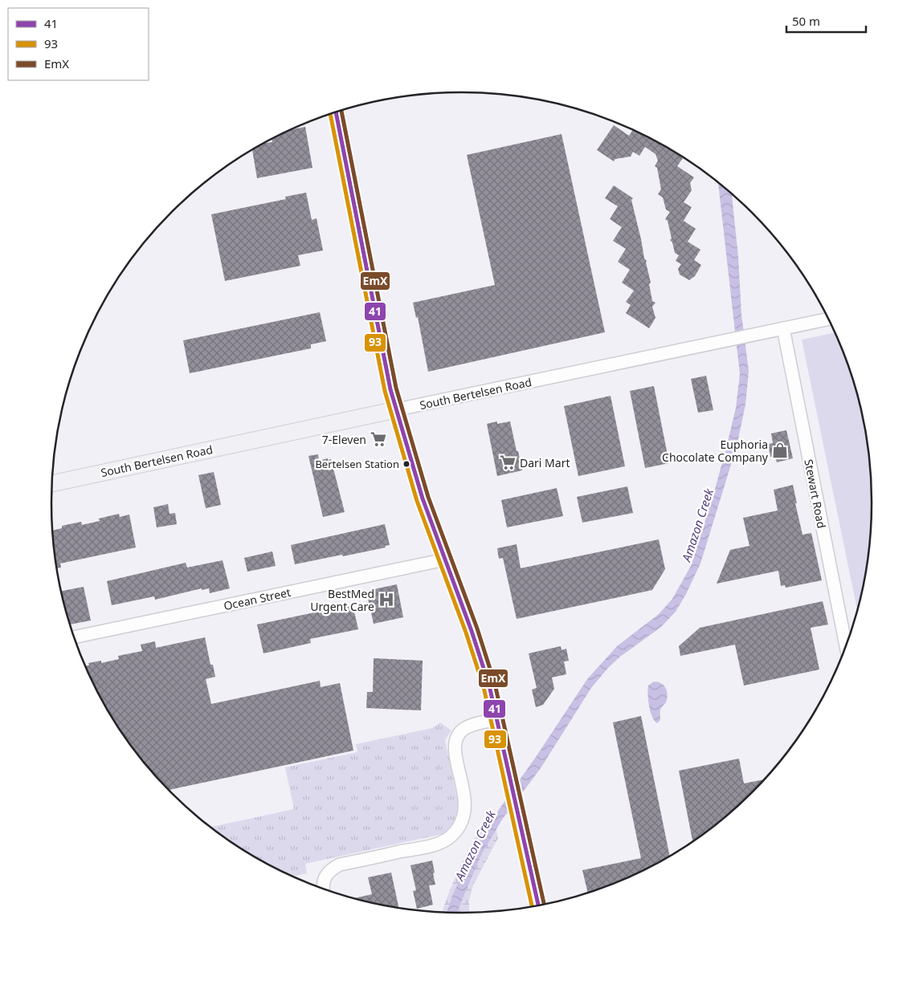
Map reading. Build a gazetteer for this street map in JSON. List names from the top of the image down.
{
  "streets": {
    "main road": ["South Bertelsen Road"],
    "street": ["Stewart Road", "Ocean Street"]
  },
  "crossings": [
    ["South Bertelsen Road", "Stewart Road"]
  ],
  "water": ["Amazon Creek"],
  "places": {
    "supermarket": ["7-Eleven", "Dari Mart"],
    "shop": ["Euphoria Chocolate Company"],
    "other": ["Bertelsen Station"],
    "hospital": ["BestMed Urgent Care"]
  },
  "lines": ["transit line EmX", "transit line 41", "transit line 93"],
  "legend": ["41", "93", "EmX"],
  "scale_bar": "50 m"
}
